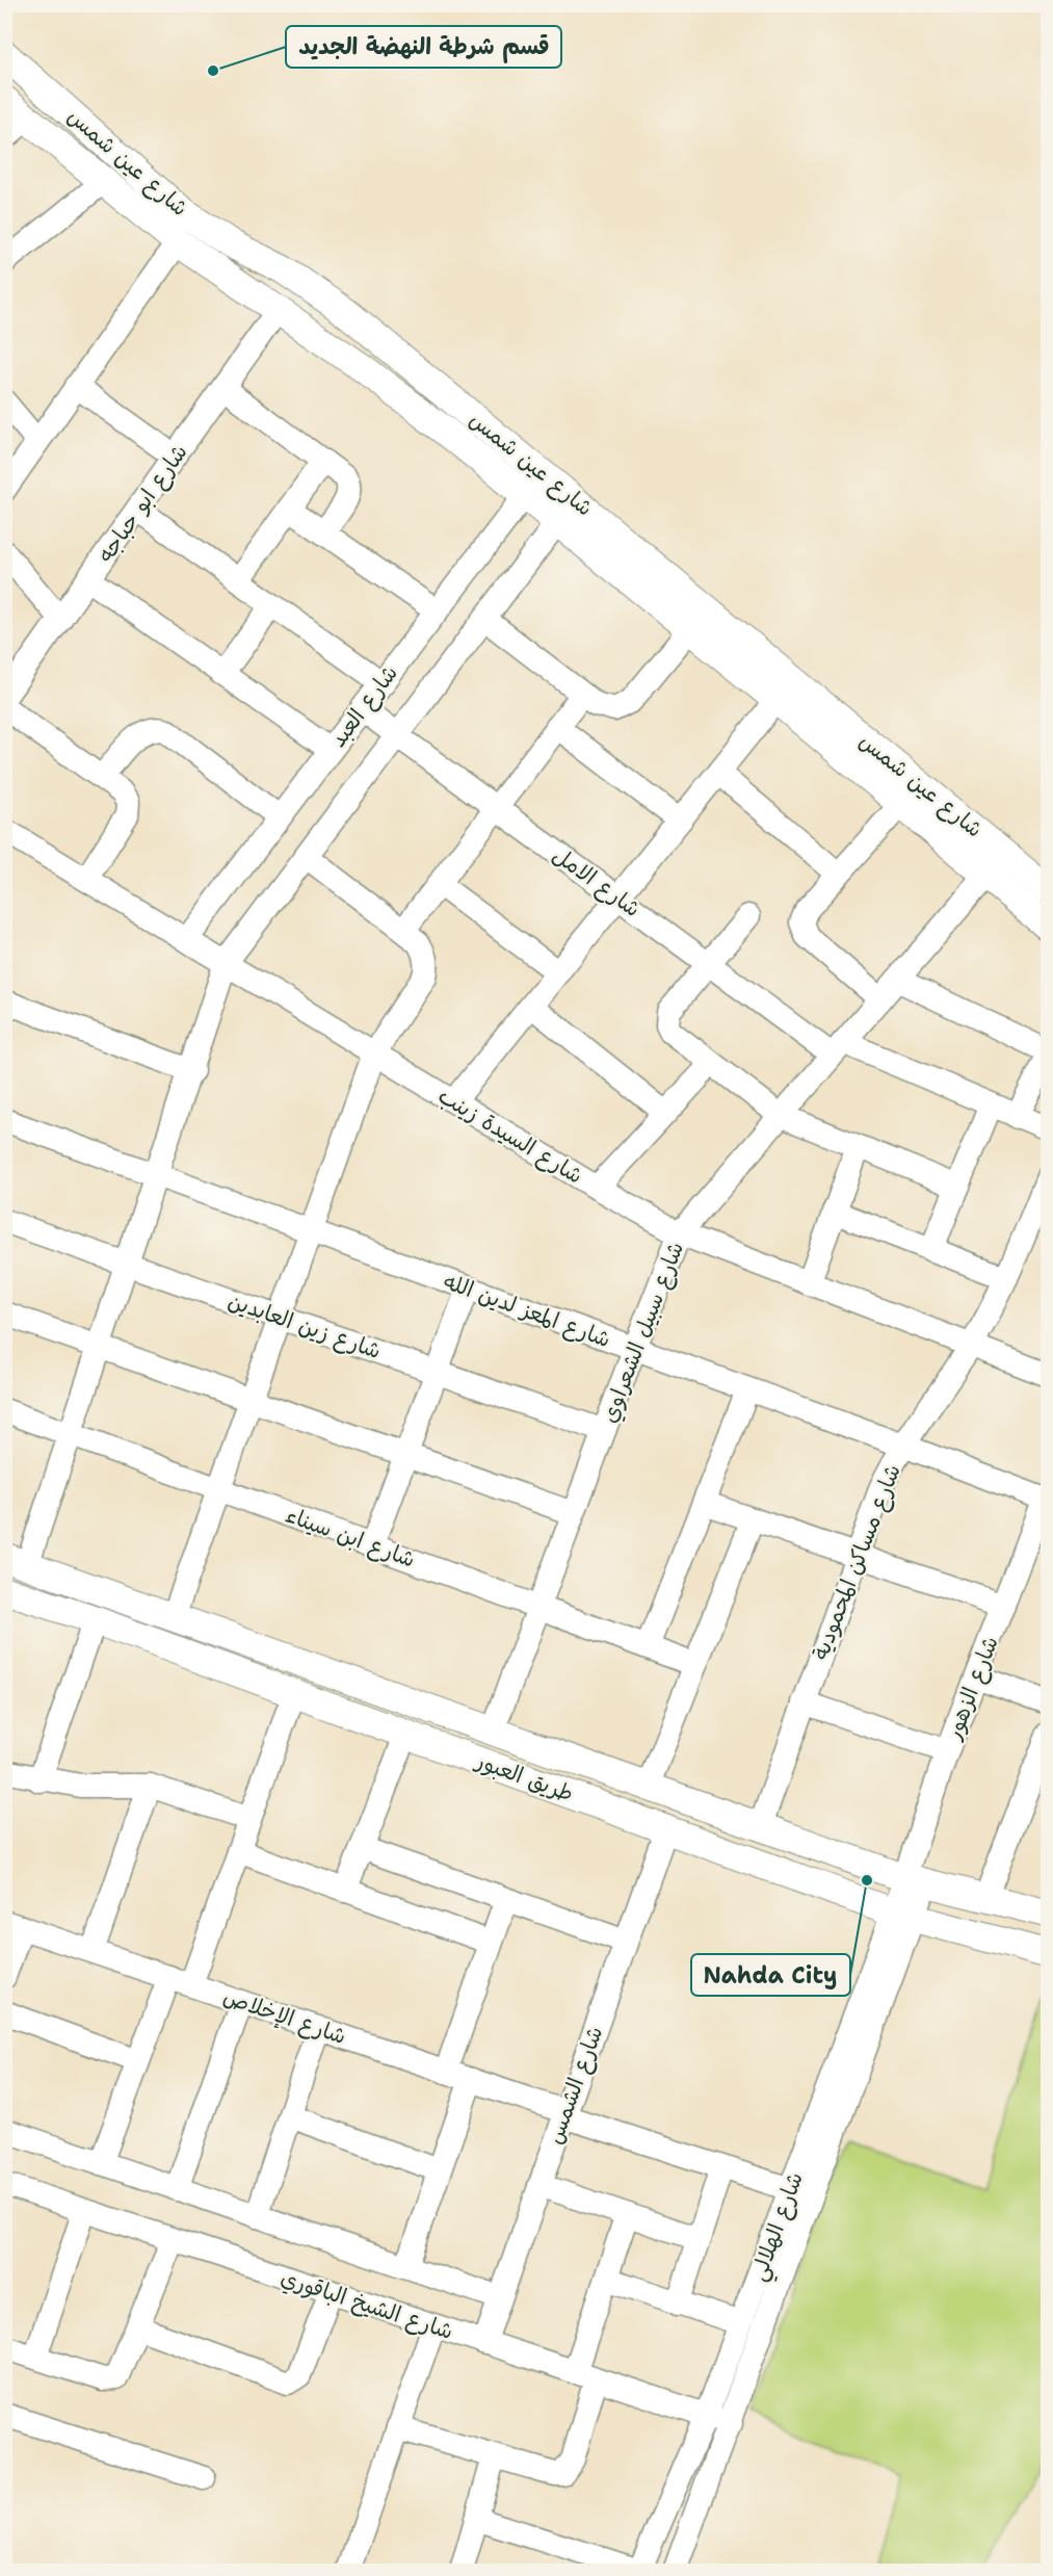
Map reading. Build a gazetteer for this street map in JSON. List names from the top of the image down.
{
  "streets": {
    "street": [
      "شارع عين شمس",
      "شارع ابو حباجه",
      "شارع العبد",
      "شارع الامل",
      "شارع السيدة زينب",
      "شارع المعز لدين الله",
      "شارع زين العابدين",
      "شارع سبيل الشعراوي",
      "شارع ابن سيناء",
      "شارع مساكن المحمودية",
      "شارع الزهور",
      "طريق العبور",
      "شارع الإخلاص",
      "شارع الشمس",
      "شارع الهلالي",
      "شارع الشيخ الباقوري"
    ]
  },
  "crossings": [
    ["شارع عين شمس", "شارع ابو حباجه"],
    ["شارع عين شمس", "شارع العبد"],
    ["شارع عين شمس", "شارع سبيل الشعراوي"],
    ["شارع العبد", "شارع الامل"],
    ["شارع العبد", "شارع السيدة زينب"],
    ["شارع الامل", "شارع سبيل الشعراوي"],
    ["شارع السيدة زينب", "شارع سبيل الشعراوي"],
    ["شارع السيدة زينب", "شارع مساكن المحمودية"],
    ["شارع المعز لدين الله", "شارع سبيل الشعراوي"],
    ["شارع المعز لدين الله", "شارع مساكن المحمودية"],
    ["شارع المعز لدين الله", "شارع الزهور"],
    ["شارع زين العابدين", "شارع سبيل الشعراوي"],
    ["شارع سبيل الشعراوي", "شارع ابن سيناء"],
    ["شارع سبيل الشعراوي", "طريق العبور"],
    ["شارع مساكن المحمودية", "طريق العبور"],
    ["شارع الزهور", "طريق العبور"],
    ["شارع الزهور", "شارع الهلالي"],
    ["طريق العبور", "شارع الشمس"],
    ["طريق العبور", "شارع الهلالي"],
    ["شارع الإخلاص", "شارع الشمس"],
    ["شارع الإخلاص", "شارع الهلالي"],
    ["شارع الشمس", "شارع الشيخ الباقوري"],
    ["شارع الهلالي", "شارع الشيخ الباقوري"]
  ],
  "places": ["قسم شرطة النهضة الجديد", "Nahda City"]
}
